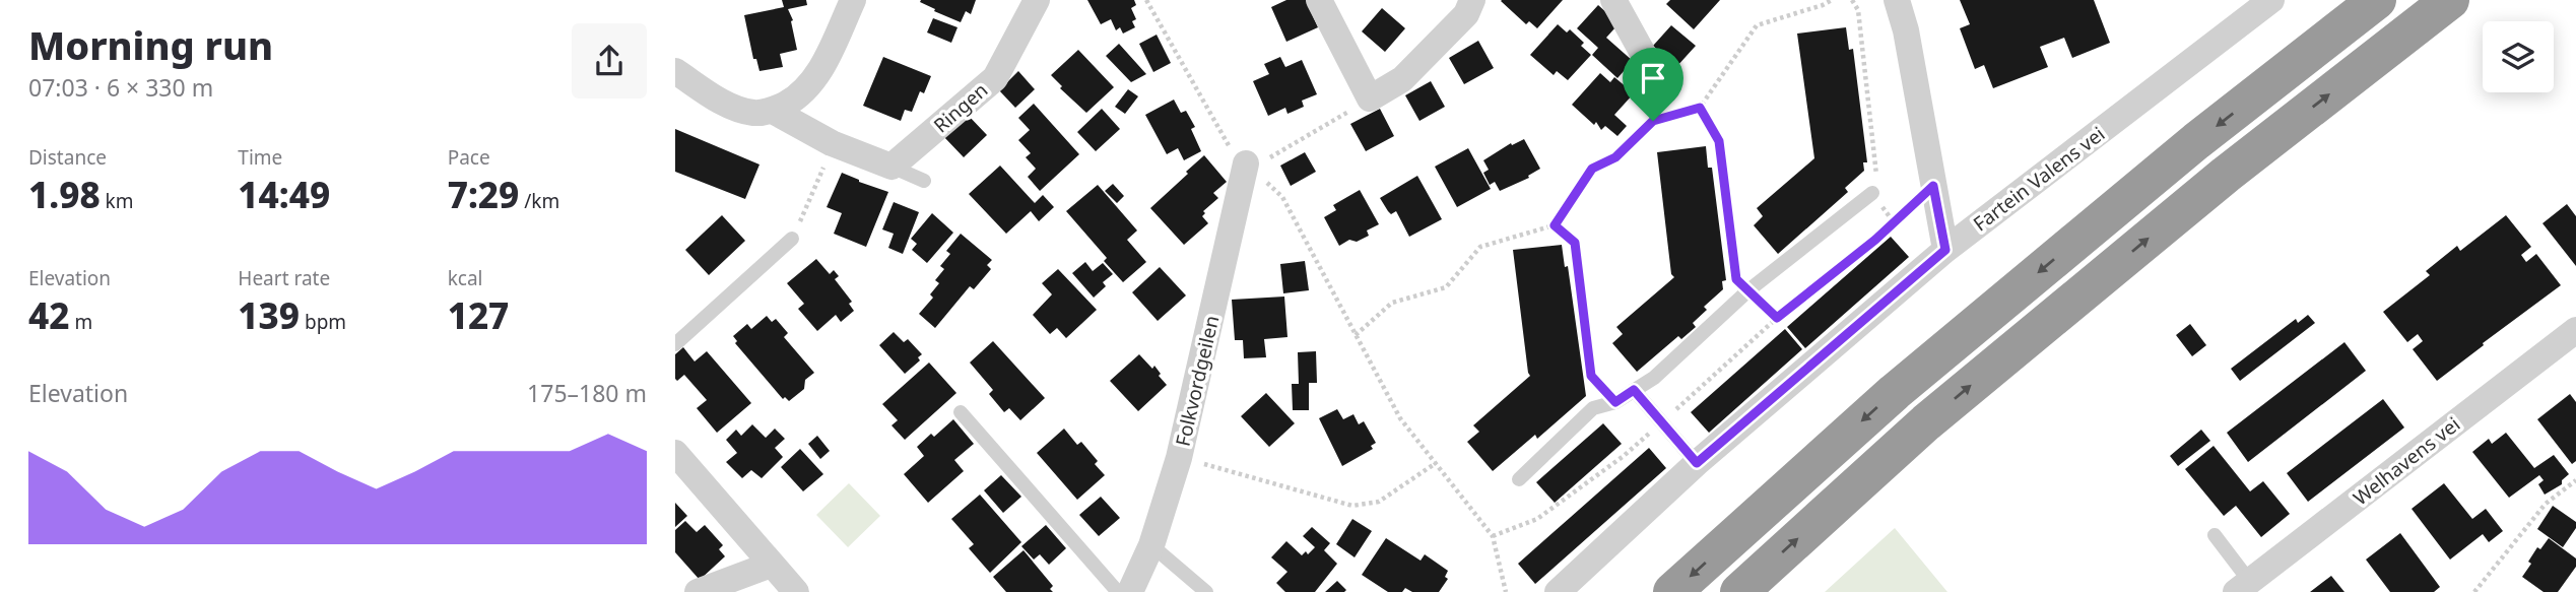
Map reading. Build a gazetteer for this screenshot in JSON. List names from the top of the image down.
{
  "streets": {
    "street": [
      "Ringen",
      "Fartein Valens vei",
      "Folkvordgeilen",
      "Welhavens vei"
    ]
  },
  "page": {
    "heading": ["Morning run", "07:03 · 6 × 330 m"],
    "stats": [
      ["Distance", "1.98 km"],
      ["Time", "14:49"],
      ["Pace", "7:29 /km"],
      ["Elevation", "42 m"],
      ["Heart rate", "139 bpm"],
      ["kcal", "127"]
    ],
    "chart": ["Elevation", "175–180 m"]
  }
}
